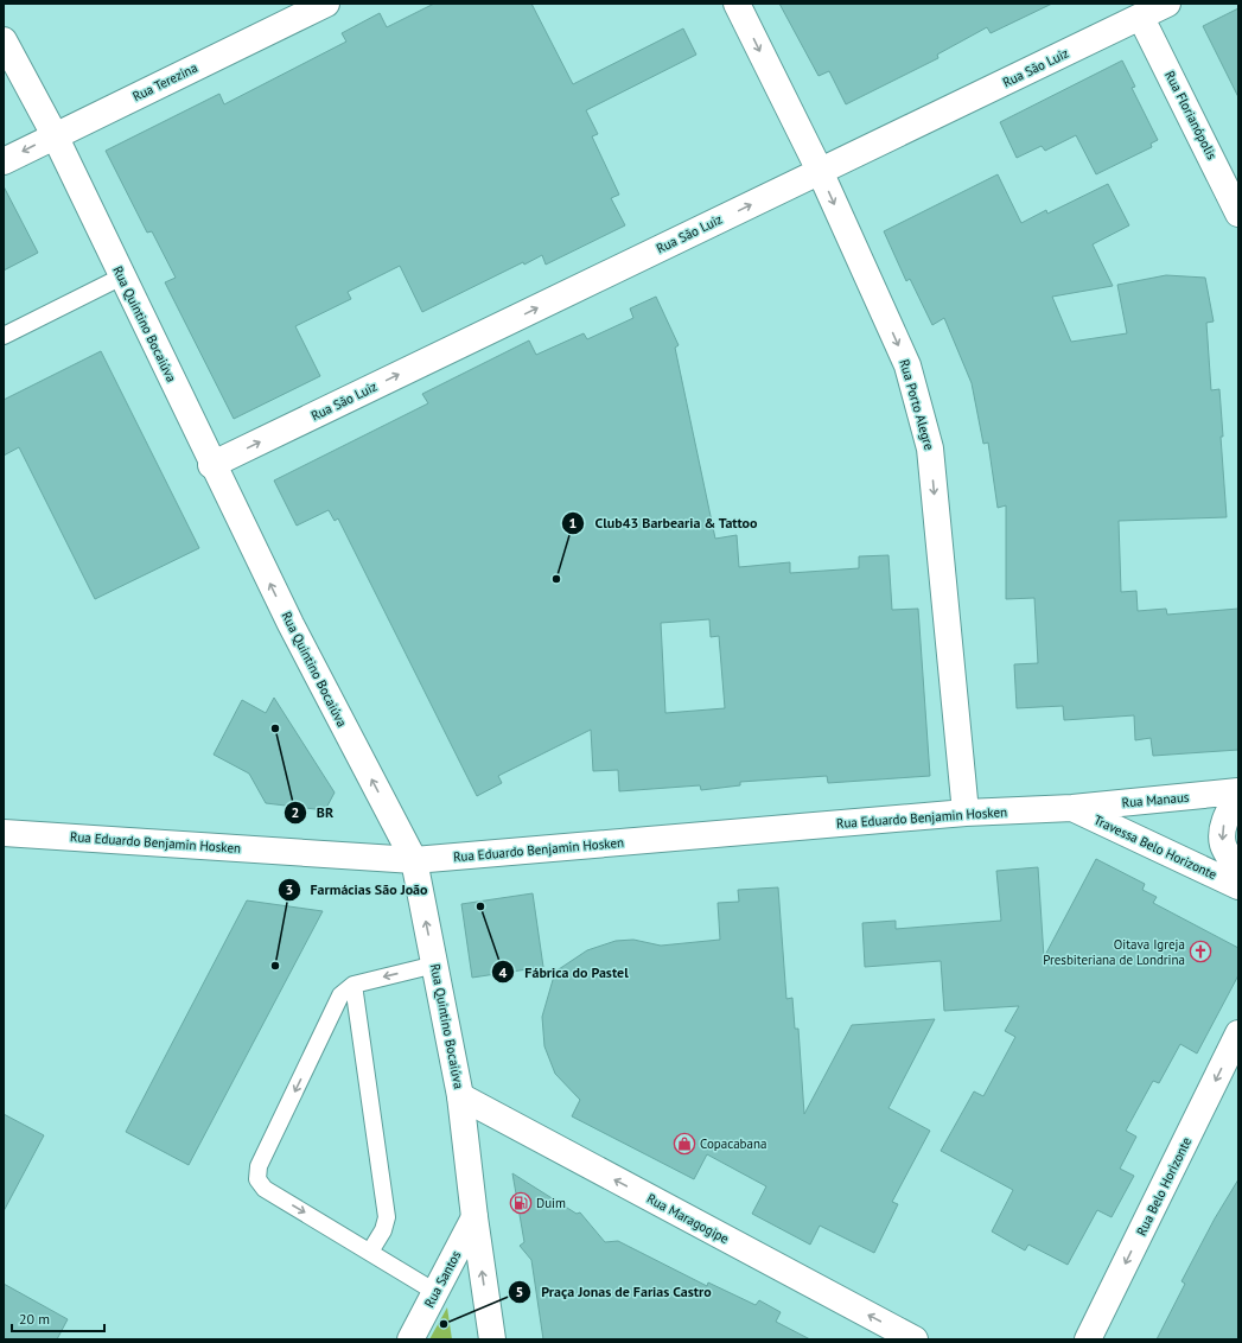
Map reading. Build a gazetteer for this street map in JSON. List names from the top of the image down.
{
  "streets": {
    "street": [
      "Rua São Luiz",
      "Rua Terezina",
      "Rua Florianópolis",
      "Rua Quintino Bocaiúva",
      "Rua Porto Alegre",
      "Rua Manaus",
      "Rua Eduardo Benjamin Hosken",
      "Travessa Belo Horizonte",
      "Rua Belo Horizonte",
      "Rua Maragogipe",
      "Rua Santos"
    ]
  },
  "crossings": [
    ["Rua São Luiz", "Rua Florianópolis"],
    ["Rua São Luiz", "Rua Quintino Bocaiúva"],
    ["Rua São Luiz", "Rua Porto Alegre"],
    ["Rua Terezina", "Rua Quintino Bocaiúva"],
    ["Rua Quintino Bocaiúva", "Rua Eduardo Benjamin Hosken"],
    ["Rua Quintino Bocaiúva", "Rua Maragogipe"],
    ["Rua Quintino Bocaiúva", "Rua Santos"],
    ["Rua Porto Alegre", "Rua Eduardo Benjamin Hosken"],
    ["Rua Manaus", "Rua Eduardo Benjamin Hosken"],
    ["Rua Manaus", "Travessa Belo Horizonte"],
    ["Rua Eduardo Benjamin Hosken", "Travessa Belo Horizonte"]
  ],
  "one_way": [
    "Rua São Luiz",
    "Rua Quintino Bocaiúva",
    "Rua Porto Alegre",
    "Rua Belo Horizonte",
    "Rua Maragogipe"
  ],
  "places": {
    "other": [
      "Club43 Barbearia & Tattoo",
      "BR",
      "Fábrica do Pastel",
      "Farmácias São João",
      "Praça Jonas de Farias Castro"
    ],
    "church": ["Oitava Igreja Presbiteriana de Londrina"],
    "shop": ["Copacabana"],
    "fuel station": ["Duim"]
  },
  "scale_bar": "20 m"
}
